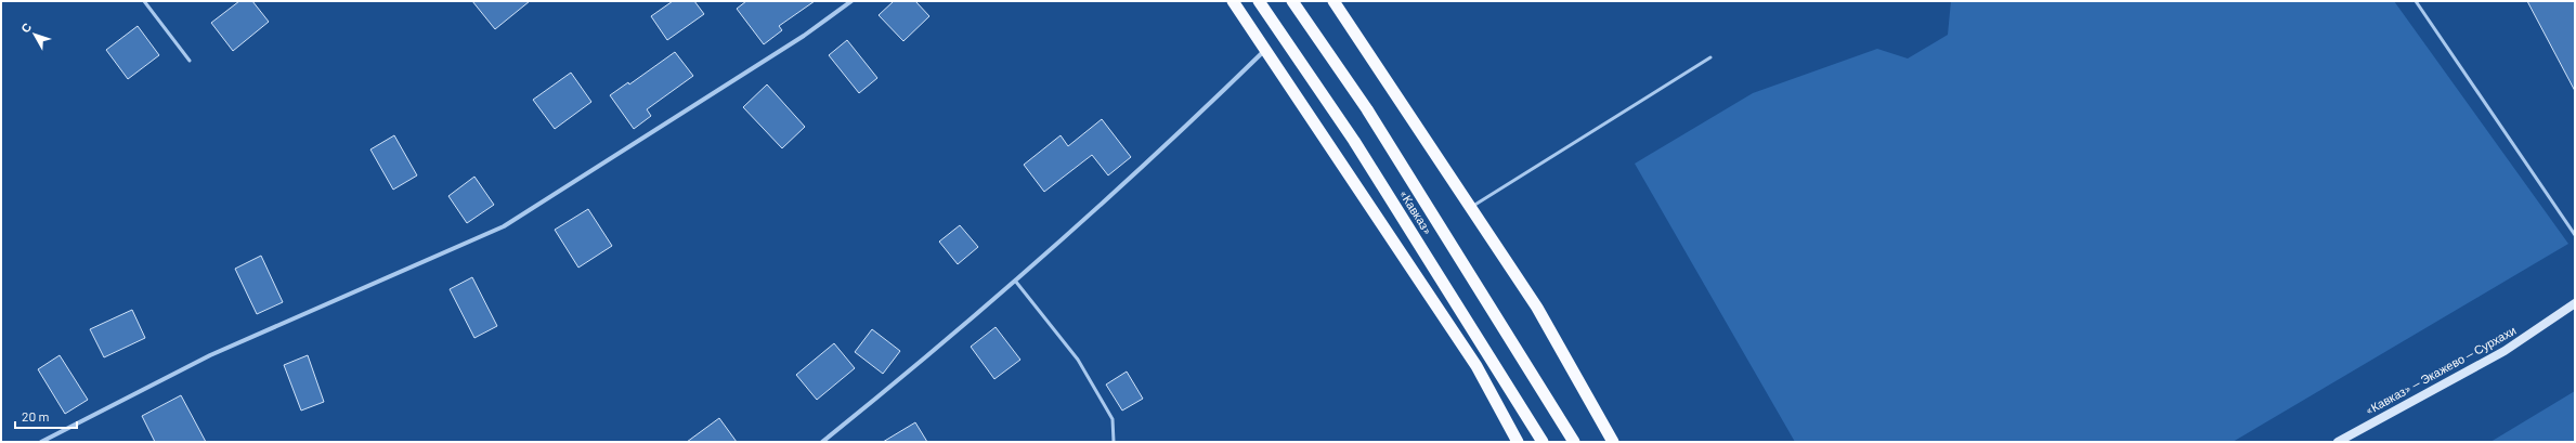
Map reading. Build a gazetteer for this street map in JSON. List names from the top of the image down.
{
  "streets": {
    "highway": ["«Кавказ»"],
    "main road": ["«Кавказ» — Экажево — Сурхахи"]
  },
  "scale_bar": "20 m",
  "north": "top left"
}
